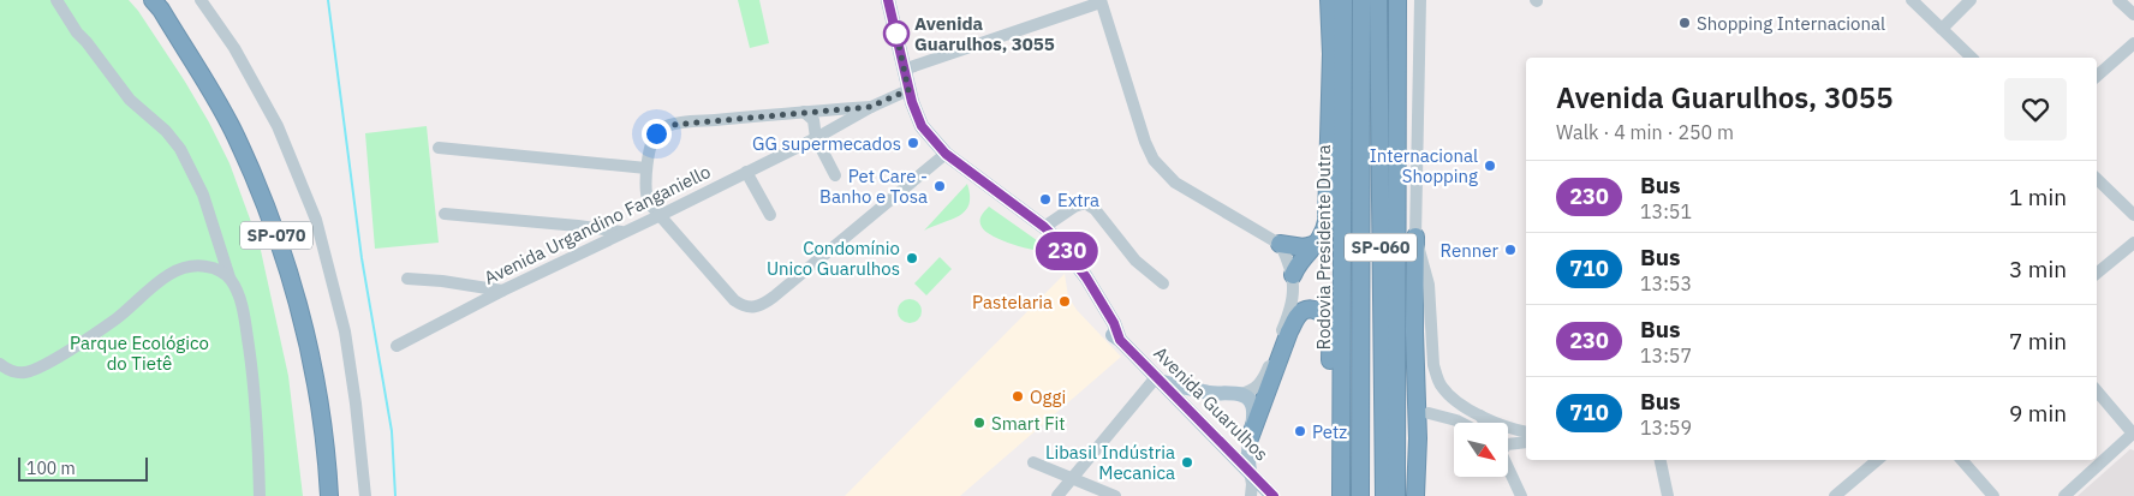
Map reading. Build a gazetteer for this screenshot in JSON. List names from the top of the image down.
{
  "streets": {
    "highway": ["SP-070", "Rodovia Presidente Dutra", "SP-060"],
    "main road": ["Avenida Guarulhos"],
    "street": ["Avenida Urgandino Fanganiello"]
  },
  "crossings": [
    ["Avenida Urgandino Fanganiello", "Avenida Guarulhos"]
  ],
  "parks": ["Parque Ecológico do Tietê"],
  "places": [
    "Shopping Internacional",
    "Avenida Guarulhos, 3055",
    "GG supermecados",
    "Internacional Shopping",
    "Pet Care - Banho e Tosa",
    "Extra",
    "Renner",
    "Condomínio Unico Guarulhos",
    "Pastelaria",
    "Oggi",
    "Smart Fit",
    "Petz",
    "Libasil Indústria Mecanica"
  ],
  "lines": ["bus line 230"],
  "scale_bar": "100 m",
  "north": "bottom right",
  "page": {
    "on_map": "230",
    "heading": ["Avenida Guarulhos, 3055", "Walk · 4 min · 250 m"],
    "list": [
      {
        "mark": "230",
        "name": "Bus",
        "note": "13:51",
        "value": "1 min"
      },
      {
        "mark": "710",
        "name": "Bus",
        "note": "13:53",
        "value": "3 min"
      },
      {
        "mark": "230",
        "name": "Bus",
        "note": "13:57",
        "value": "7 min"
      },
      {
        "mark": "710",
        "name": "Bus",
        "note": "13:59",
        "value": "9 min"
      }
    ],
    "scale": "100 m"
  }
}
